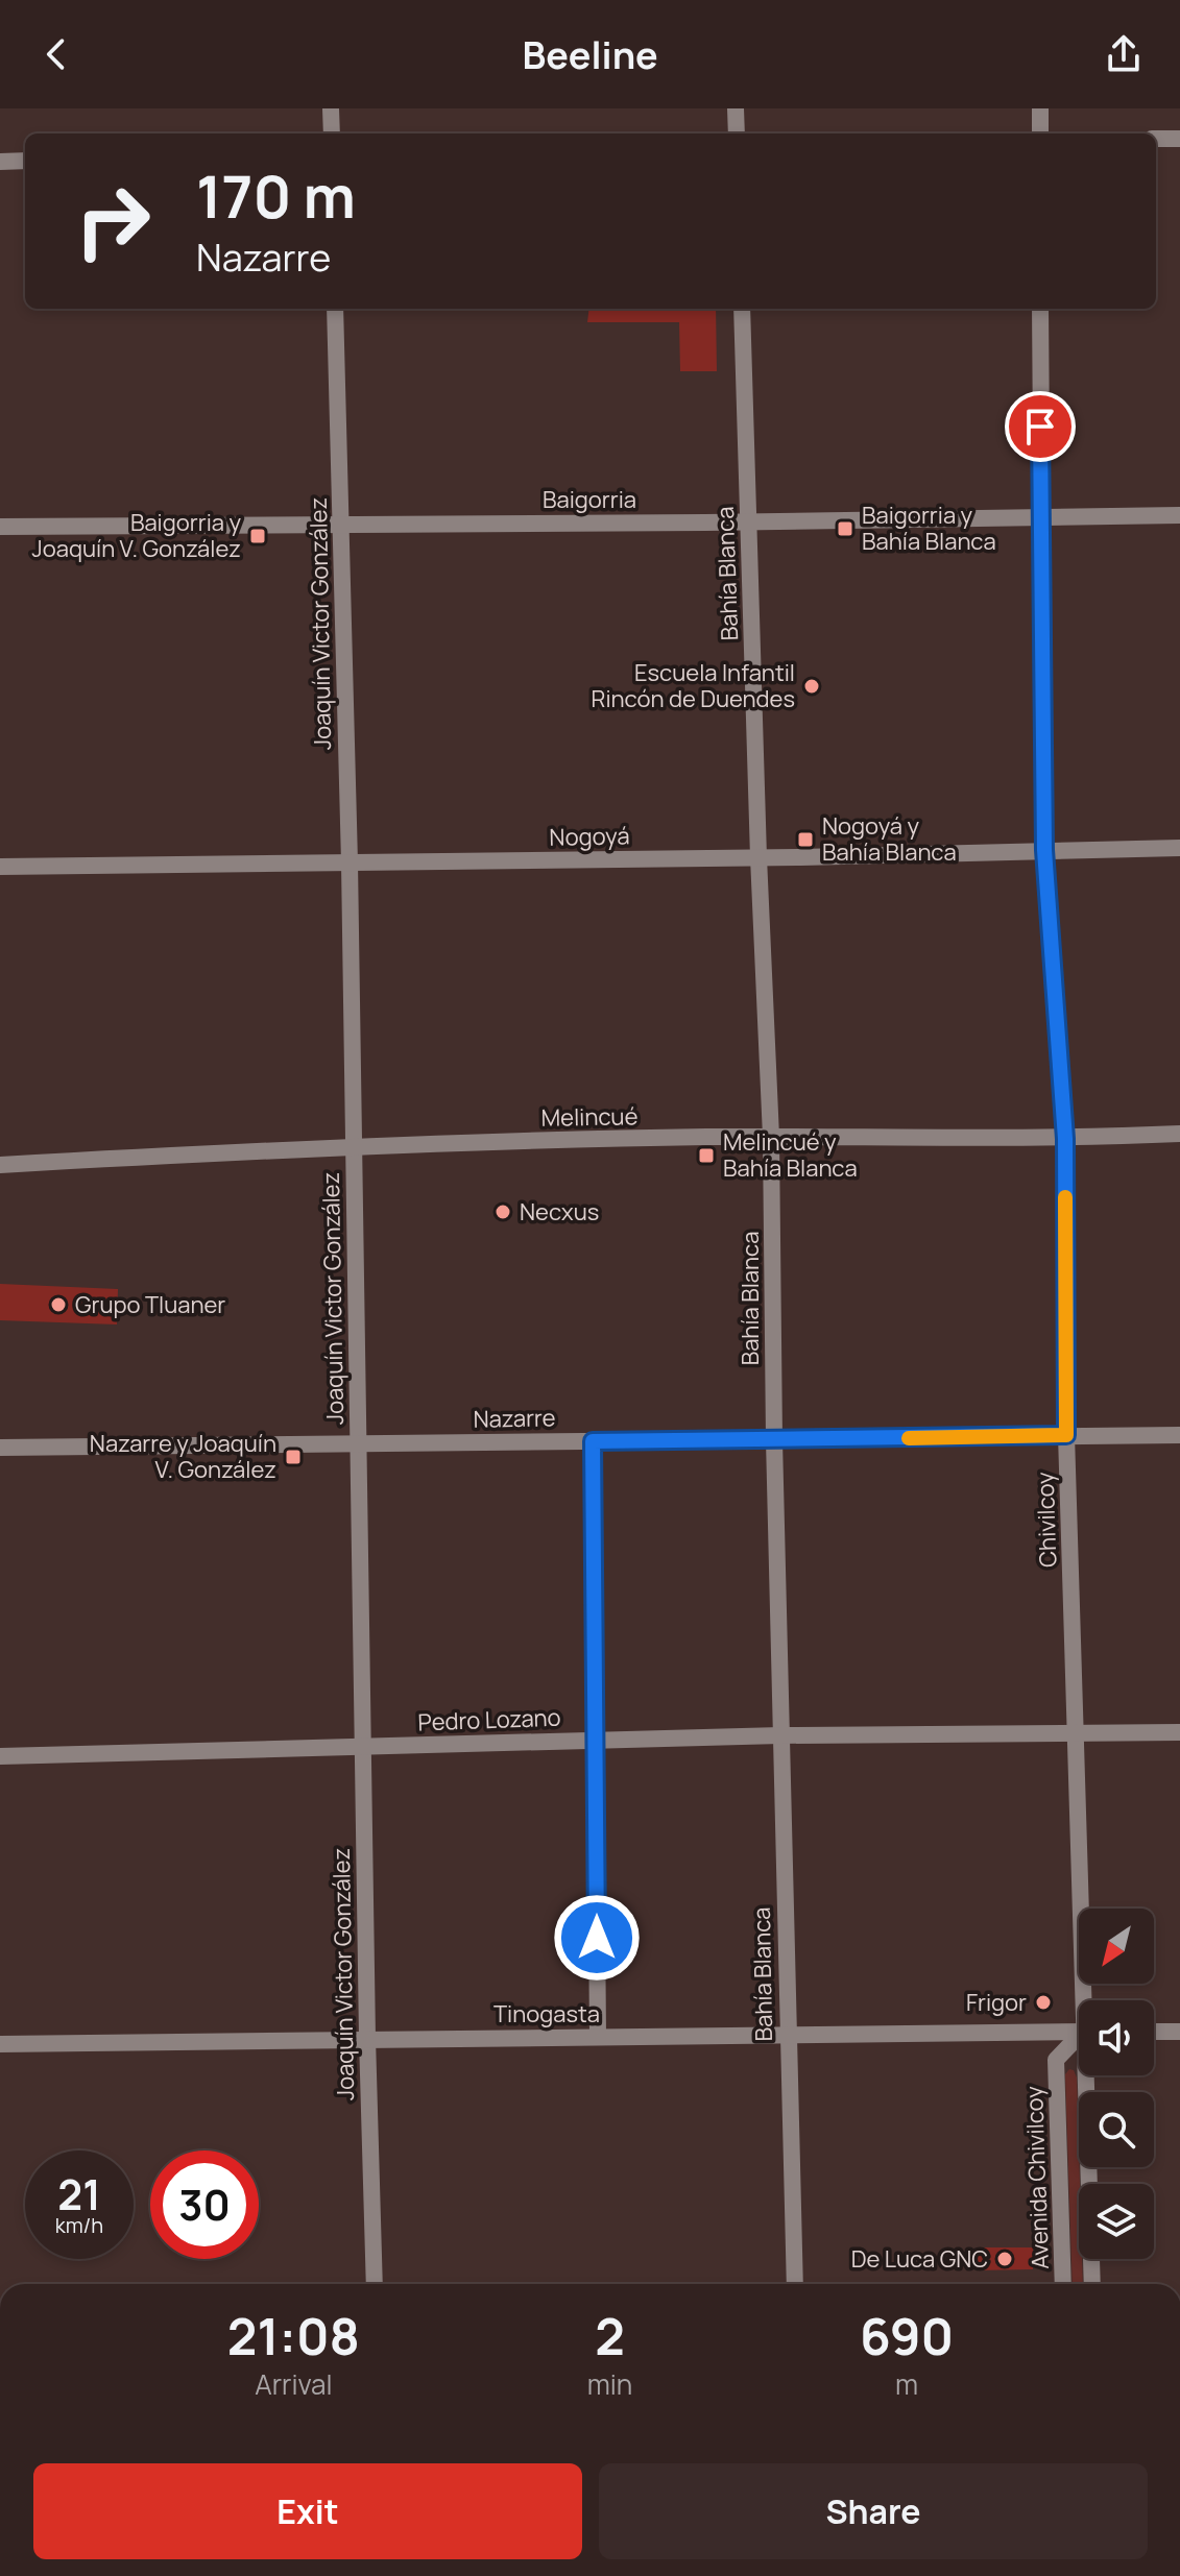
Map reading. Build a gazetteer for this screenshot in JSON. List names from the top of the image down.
{
  "streets": {
    "street": [
      "Baigorria",
      "Bahía Blanca",
      "Joaquín Victor González",
      "Nogoyá",
      "Melincué",
      "Nazarre",
      "Chivilcoy",
      "Pedro Lozano",
      "Tinogasta",
      "Avenida Chivilcoy"
    ]
  },
  "crossings": [
    ["Baigorria", "Bahía Blanca"],
    ["Baigorria", "Joaquín Victor González"],
    ["Baigorria", "Chivilcoy"],
    ["Bahía Blanca", "Nogoyá"],
    ["Bahía Blanca", "Melincué"],
    ["Bahía Blanca", "Nazarre"],
    ["Bahía Blanca", "Pedro Lozano"],
    ["Bahía Blanca", "Tinogasta"],
    ["Joaquín Victor González", "Nogoyá"],
    ["Joaquín Victor González", "Melincué"],
    ["Joaquín Victor González", "Nazarre"],
    ["Joaquín Victor González", "Pedro Lozano"],
    ["Joaquín Victor González", "Tinogasta"],
    ["Nogoyá", "Chivilcoy"],
    ["Melincué", "Chivilcoy"],
    ["Nazarre", "Chivilcoy"],
    ["Chivilcoy", "Pedro Lozano"]
  ],
  "places": {
    "transit": [
      "Baigorria y Bahía Blanca",
      "Baigorria y Joaquín V. González",
      "Nogoyá y Bahía Blanca",
      "Melincué y Bahía Blanca",
      "Nazarre y Joaquín V. González"
    ],
    "other": [
      "Escuela Infantil Rincón de Duendes",
      "Necxus",
      "Grupo Tluaner",
      "Frigor",
      "De Luca GNC"
    ]
  },
  "north": "bottom left",
  "page": {
    "header": "Beeline",
    "turn": ["170 m", "Nazarre"],
    "speed": "21 km/h",
    "limit": "30",
    "eta": [
      "21:08",
      "Arrival",
      "2",
      "min",
      "690",
      "m"
    ],
    "buttons": ["Exit", "Share"]
  }
}
